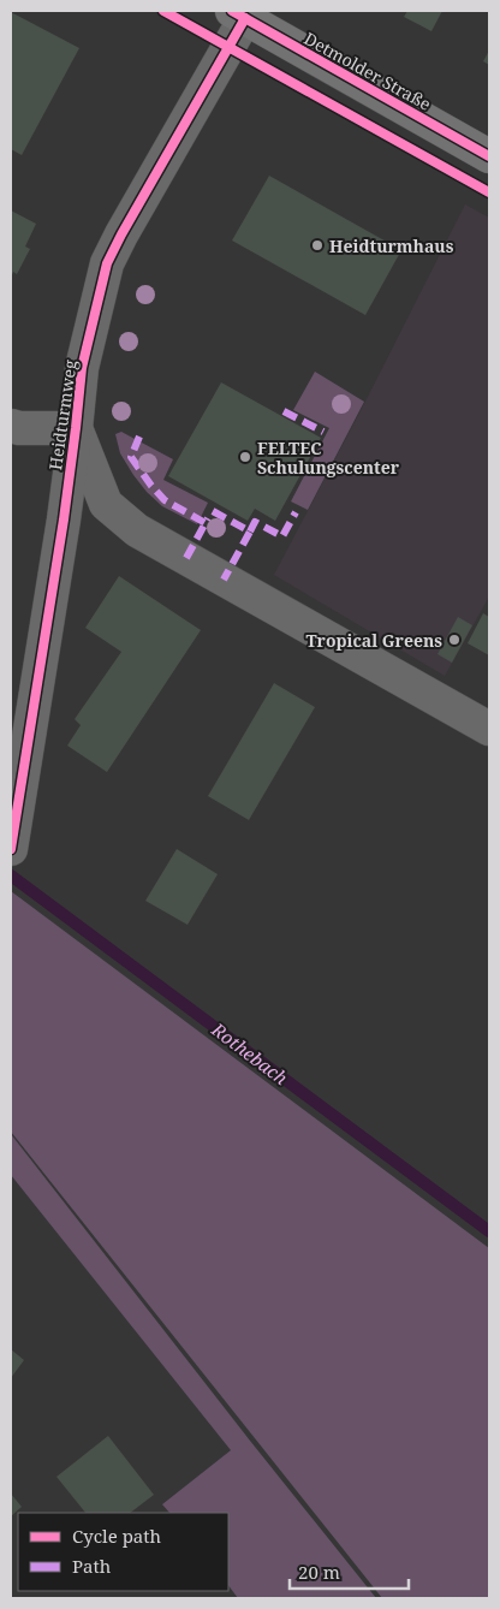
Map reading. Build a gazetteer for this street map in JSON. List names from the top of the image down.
{
  "streets": {
    "main road": ["Detmolder Straße"],
    "street": ["Heidturmweg"]
  },
  "crossings": [
    ["Detmolder Straße", "Heidturmweg"]
  ],
  "water": ["Rothebach"],
  "places": ["Heidturmhaus", "FELTEC Schulungscenter", "Tropical Greens"],
  "legend": ["Cycle path", "Path"],
  "scale_bar": "20 m"
}
